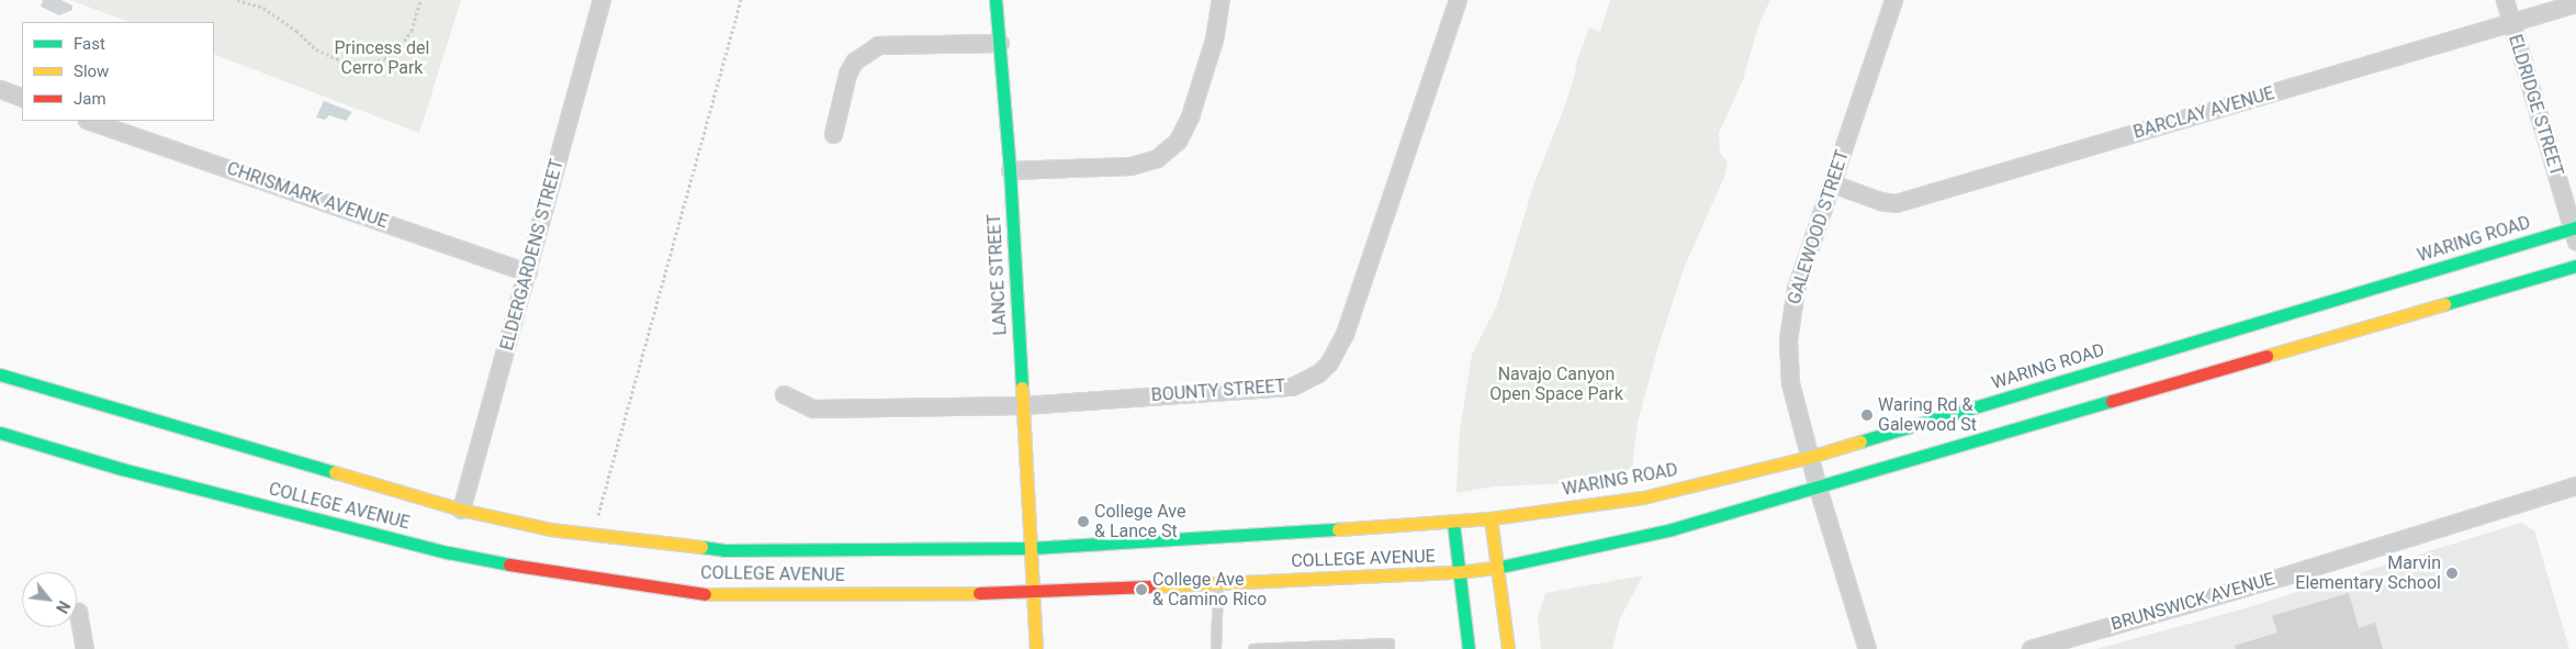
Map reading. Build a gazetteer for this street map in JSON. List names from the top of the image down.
{
  "streets": {
    "main road": ["WARING ROAD", "LANCE STREET", "COLLEGE AVENUE"],
    "street": [
      "ELDRIDGE STREET",
      "BARCLAY AVENUE",
      "CHRISMARK AVENUE",
      "GALEWOOD STREET",
      "ELDERGARDENS STREET",
      "BOUNTY STREET",
      "BRUNSWICK AVENUE"
    ]
  },
  "crossings": [
    ["ELDRIDGE STREET", "BARCLAY AVENUE"],
    ["ELDRIDGE STREET", "WARING ROAD"],
    ["BARCLAY AVENUE", "GALEWOOD STREET"],
    ["CHRISMARK AVENUE", "ELDERGARDENS STREET"],
    ["GALEWOOD STREET", "WARING ROAD"],
    ["WARING ROAD", "COLLEGE AVENUE"],
    ["ELDERGARDENS STREET", "COLLEGE AVENUE"],
    ["LANCE STREET", "BOUNTY STREET"],
    ["LANCE STREET", "COLLEGE AVENUE"]
  ],
  "parks": ["Princess del Cerro Park", "Navajo Canyon Open Space Park"],
  "places": [
    "Waring Rd & Galewood St",
    "College Ave & Lance St",
    "Marvin Elementary School",
    "College Ave & Camino Rico"
  ],
  "legend": ["Fast", "Slow", "Jam"],
  "north": "bottom right"
}
